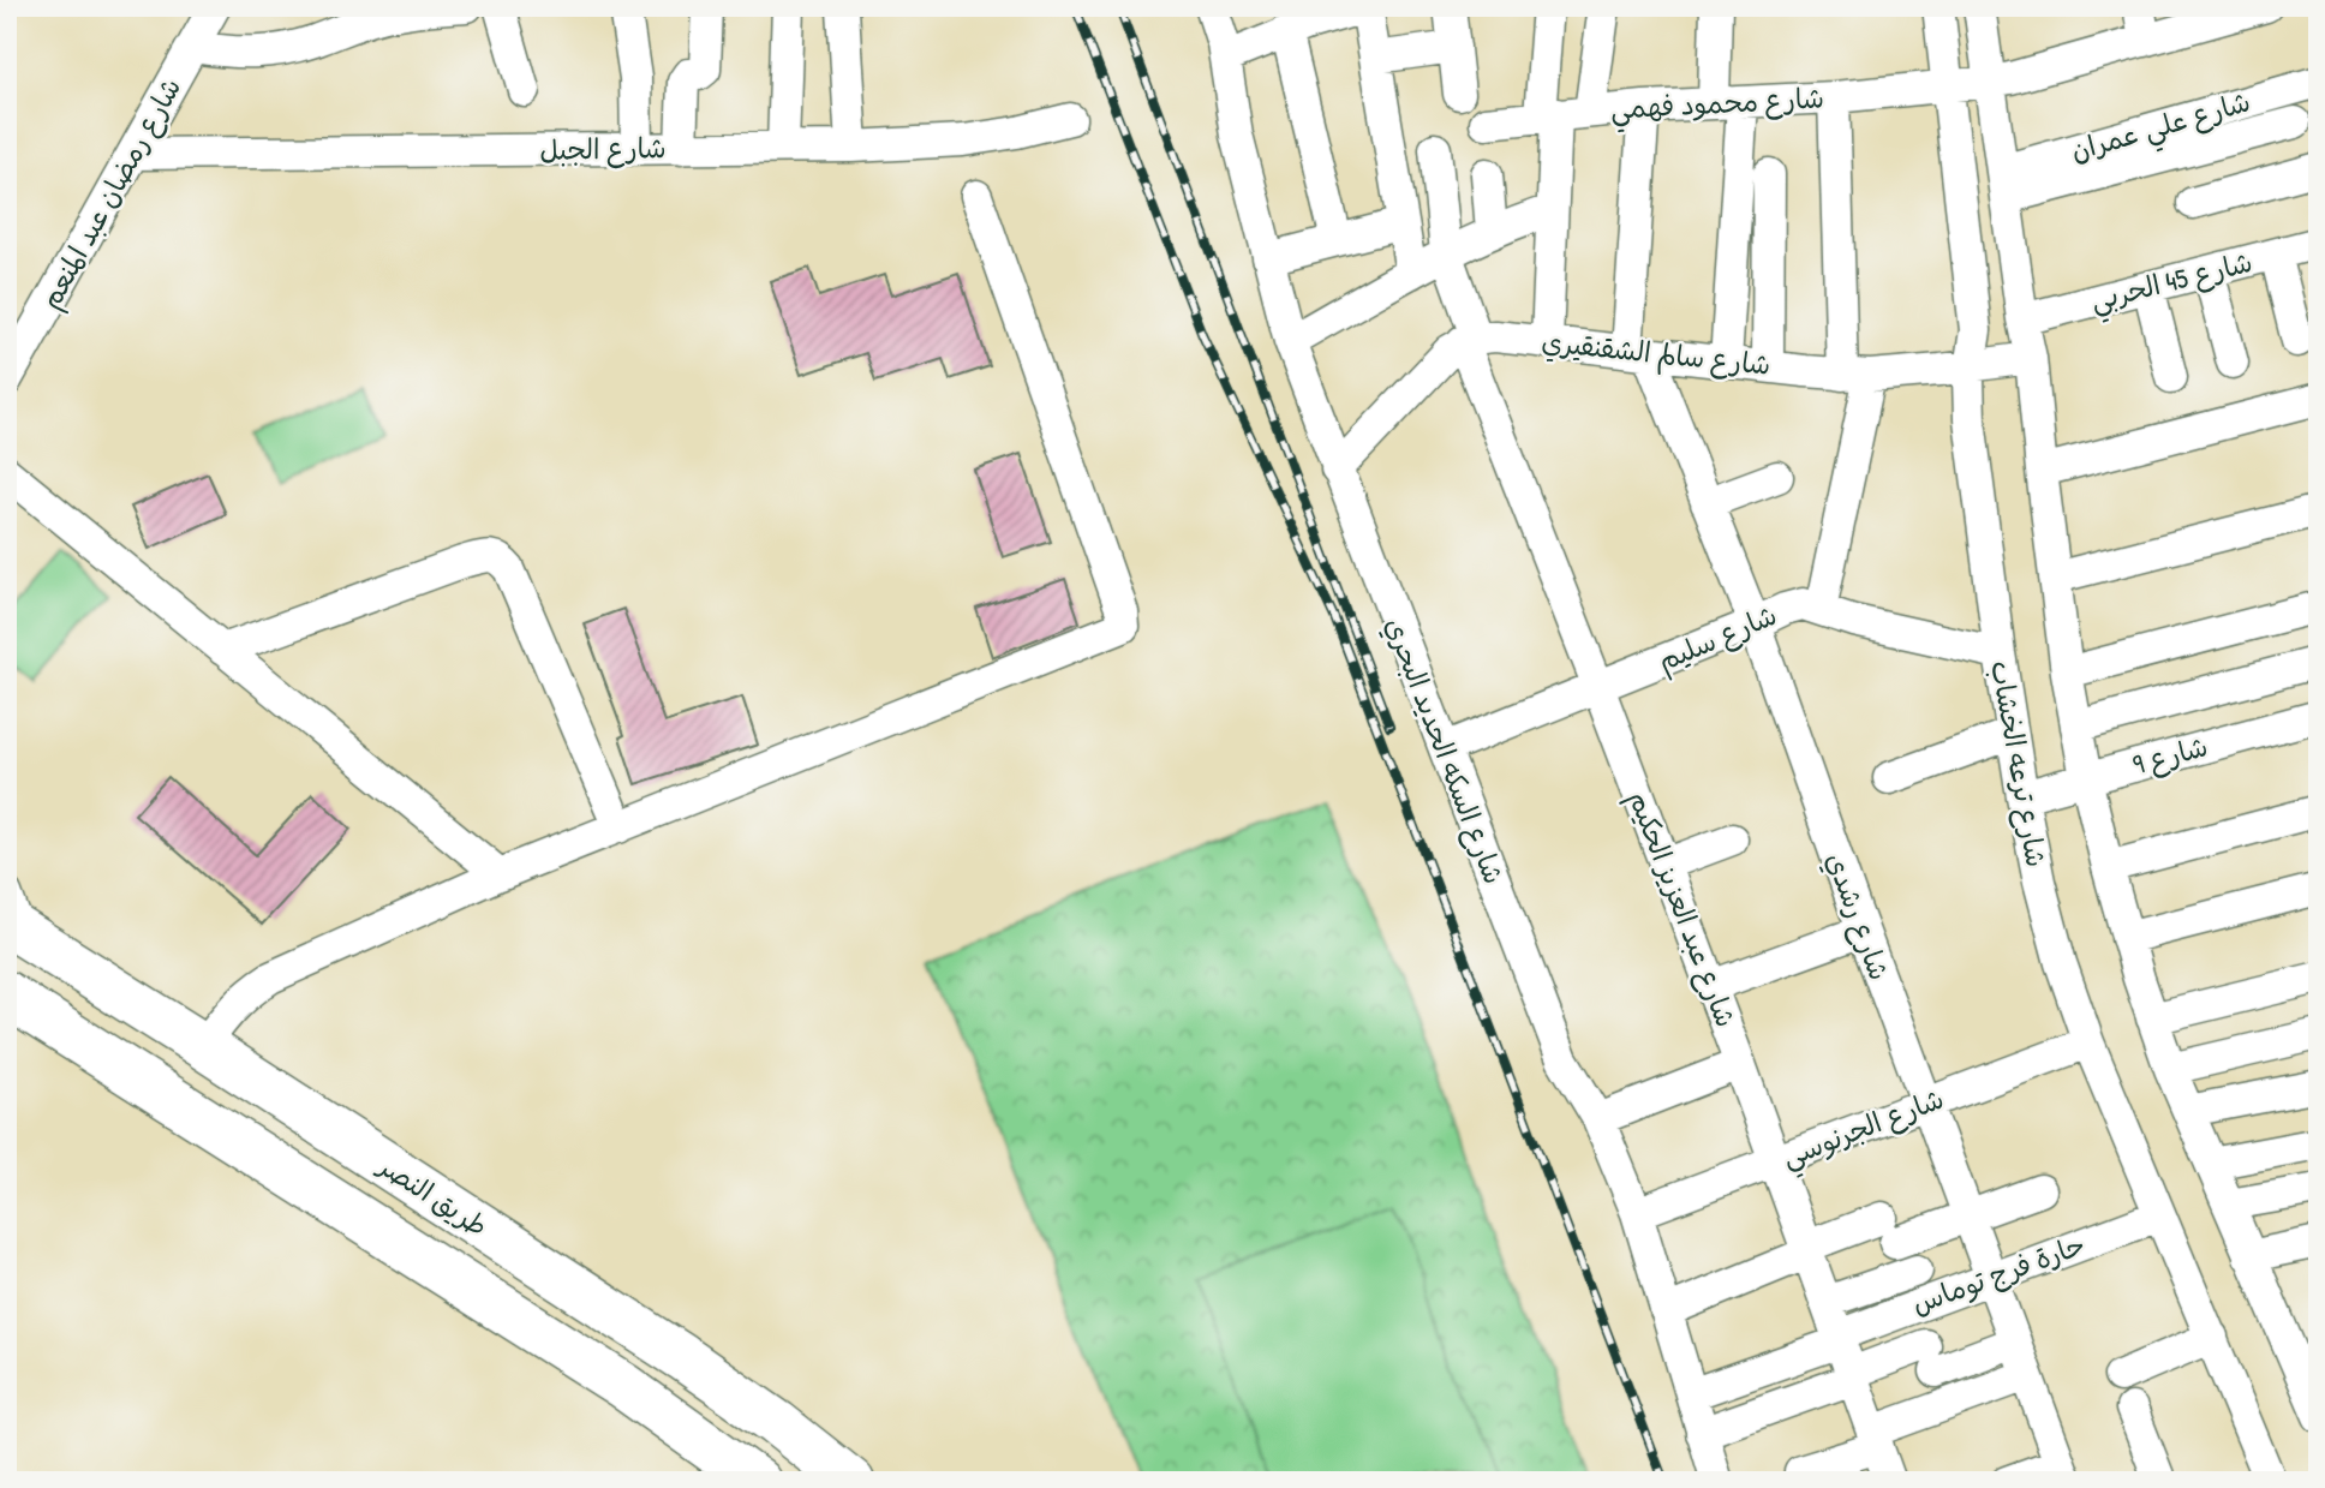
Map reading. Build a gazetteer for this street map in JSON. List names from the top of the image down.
{
  "streets": {
    "highway": ["طريق النصر"],
    "street": [
      "شارع محمود فهمي",
      "شارع علي عمران",
      "شارع الجبل",
      "شارع رمضان عبد المنعم",
      "شارع 45 الحربي",
      "شارع سالم الشقنقيري",
      "شارع سليم",
      "شارع السكه الحديد البحري",
      "شارع 9",
      "شارع ترعه الخشاب",
      "شارع عبد العزيز الحكيم",
      "شارع رشدي",
      "شارع الجرنوسي",
      "حارة فرج توماس"
    ]
  },
  "crossings": [
    ["شارع محمود فهمي", "شارع ترعه الخشاب"],
    ["شارع الجبل", "شارع رمضان عبد المنعم"],
    ["شارع سالم الشقنقيري", "شارع ترعه الخشاب"],
    ["شارع سالم الشقنقيري", "شارع عبد العزيز الحكيم"],
    ["شارع سالم الشقنقيري", "شارع رشدي"],
    ["شارع سليم", "شارع السكه الحديد البحري"],
    ["شارع سليم", "شارع ترعه الخشاب"],
    ["شارع سليم", "شارع عبد العزيز الحكيم"],
    ["شارع سليم", "شارع رشدي"],
    ["شارع السكه الحديد البحري", "شارع الجرنوسي"],
    ["شارع السكه الحديد البحري", "حارة فرج توماس"],
    ["شارع 9", "شارع ترعه الخشاب"],
    ["شارع ترعه الخشاب", "شارع الجرنوسي"],
    ["شارع ترعه الخشاب", "حارة فرج توماس"],
    ["شارع عبد العزيز الحكيم", "شارع الجرنوسي"],
    ["شارع عبد العزيز الحكيم", "حارة فرج توماس"],
    ["شارع رشدي", "شارع الجرنوسي"],
    ["شارع رشدي", "حارة فرج توماس"]
  ]
}
